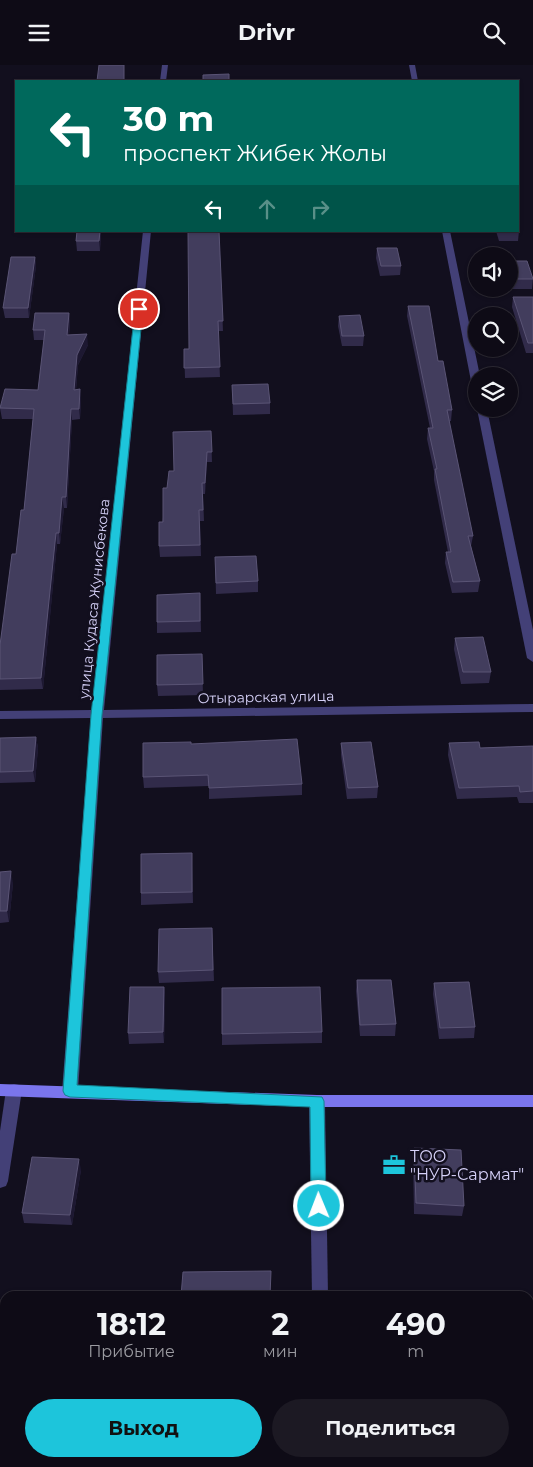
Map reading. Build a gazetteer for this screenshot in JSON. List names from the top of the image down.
{
  "streets": {
    "street": ["улица Кудаса Жунисбекова", "Отырарская улица"]
  },
  "crossings": [
    ["улица Кудаса Жунисбекова", "Отырарская улица"]
  ],
  "places": {
    "office": ["ТОО \"НУР-Сармат\""]
  },
  "page": {
    "header": "Drivr",
    "turn": ["30 m", "проспект Жибек Жолы"],
    "eta": [
      "18:12",
      "Прибытие",
      "2",
      "мин",
      "490",
      "m"
    ],
    "buttons": ["Выход", "Поделиться"]
  }
}
